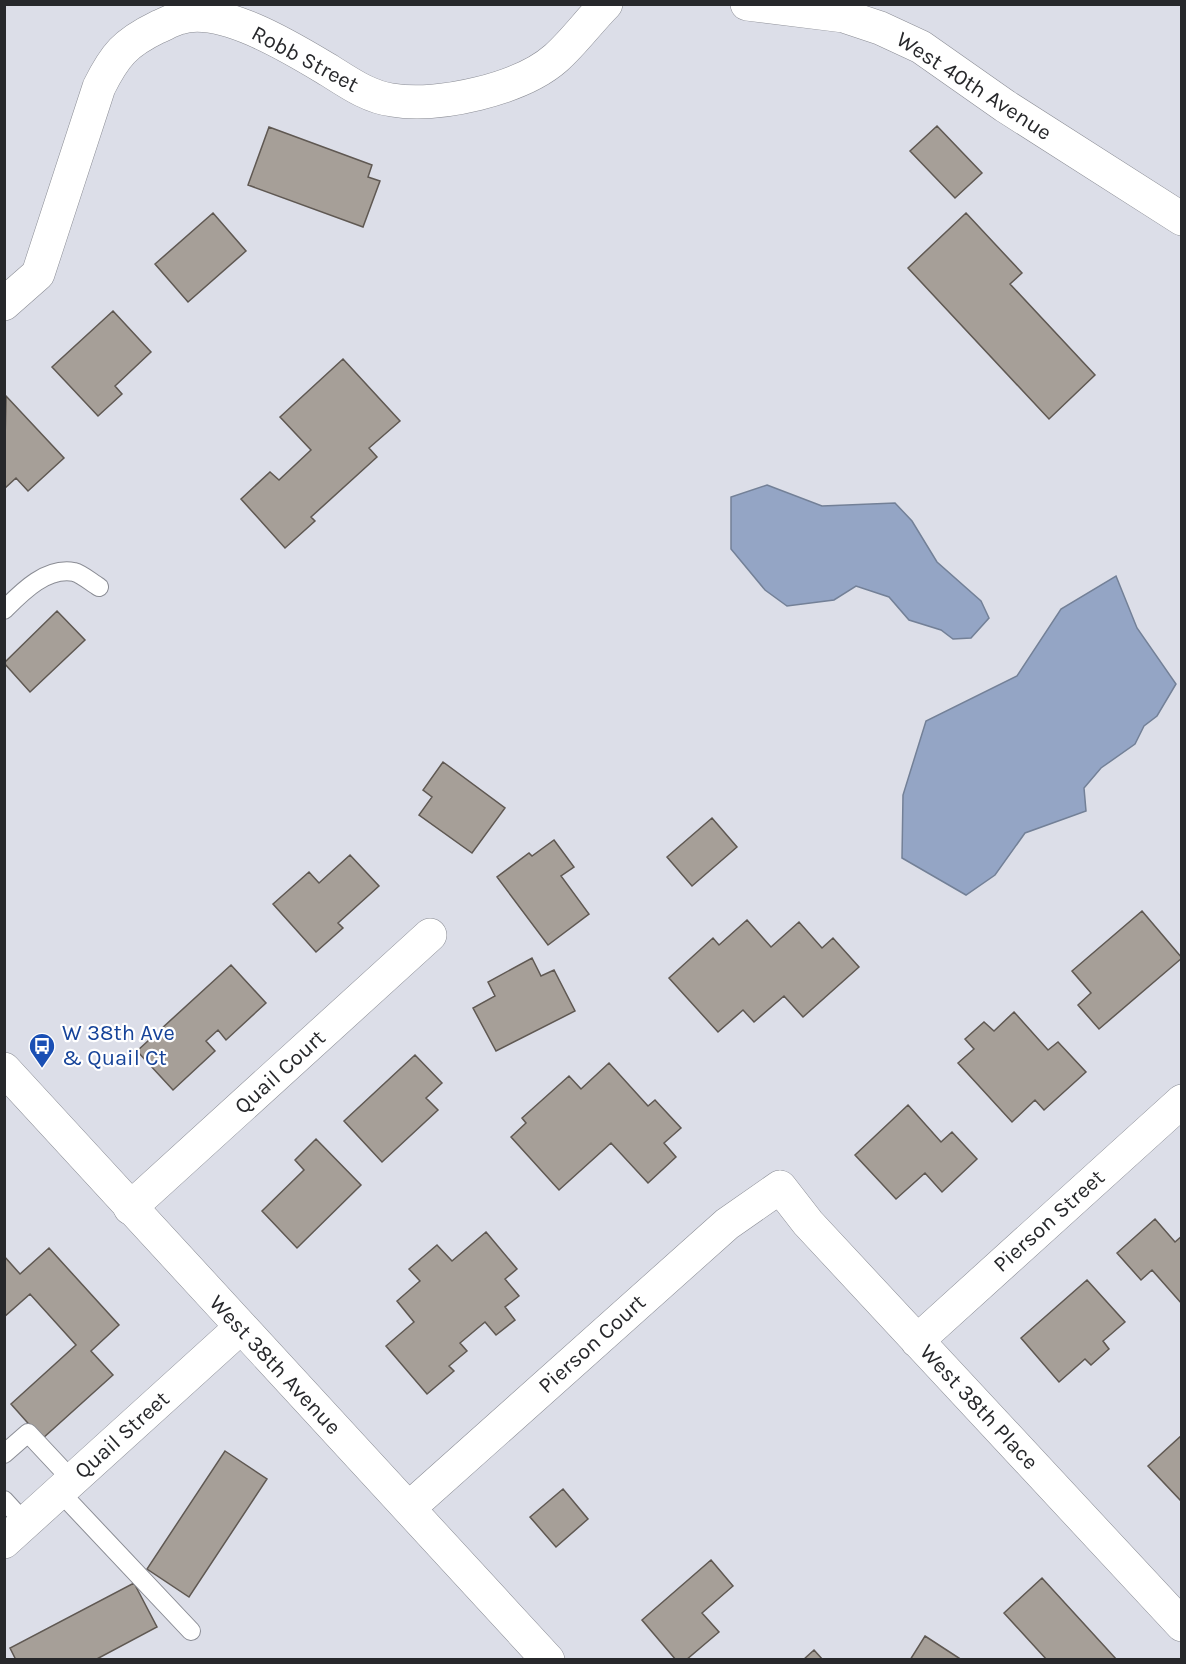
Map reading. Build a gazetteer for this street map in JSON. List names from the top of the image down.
{
  "streets": {
    "street": [
      "Robb Street",
      "West 40th Avenue",
      "Quail Court",
      "Pierson Street",
      "Pierson Court",
      "West 38th Avenue",
      "West 38th Place",
      "Quail Street"
    ]
  },
  "crossings": [
    ["Quail Court", "West 38th Avenue"],
    ["Pierson Street", "West 38th Place"],
    ["Pierson Court", "West 38th Avenue"],
    ["Pierson Court", "West 38th Place"],
    ["West 38th Avenue", "Quail Street"]
  ],
  "places": {
    "bus stop": ["W 38th Ave & Quail Ct"]
  }
}
